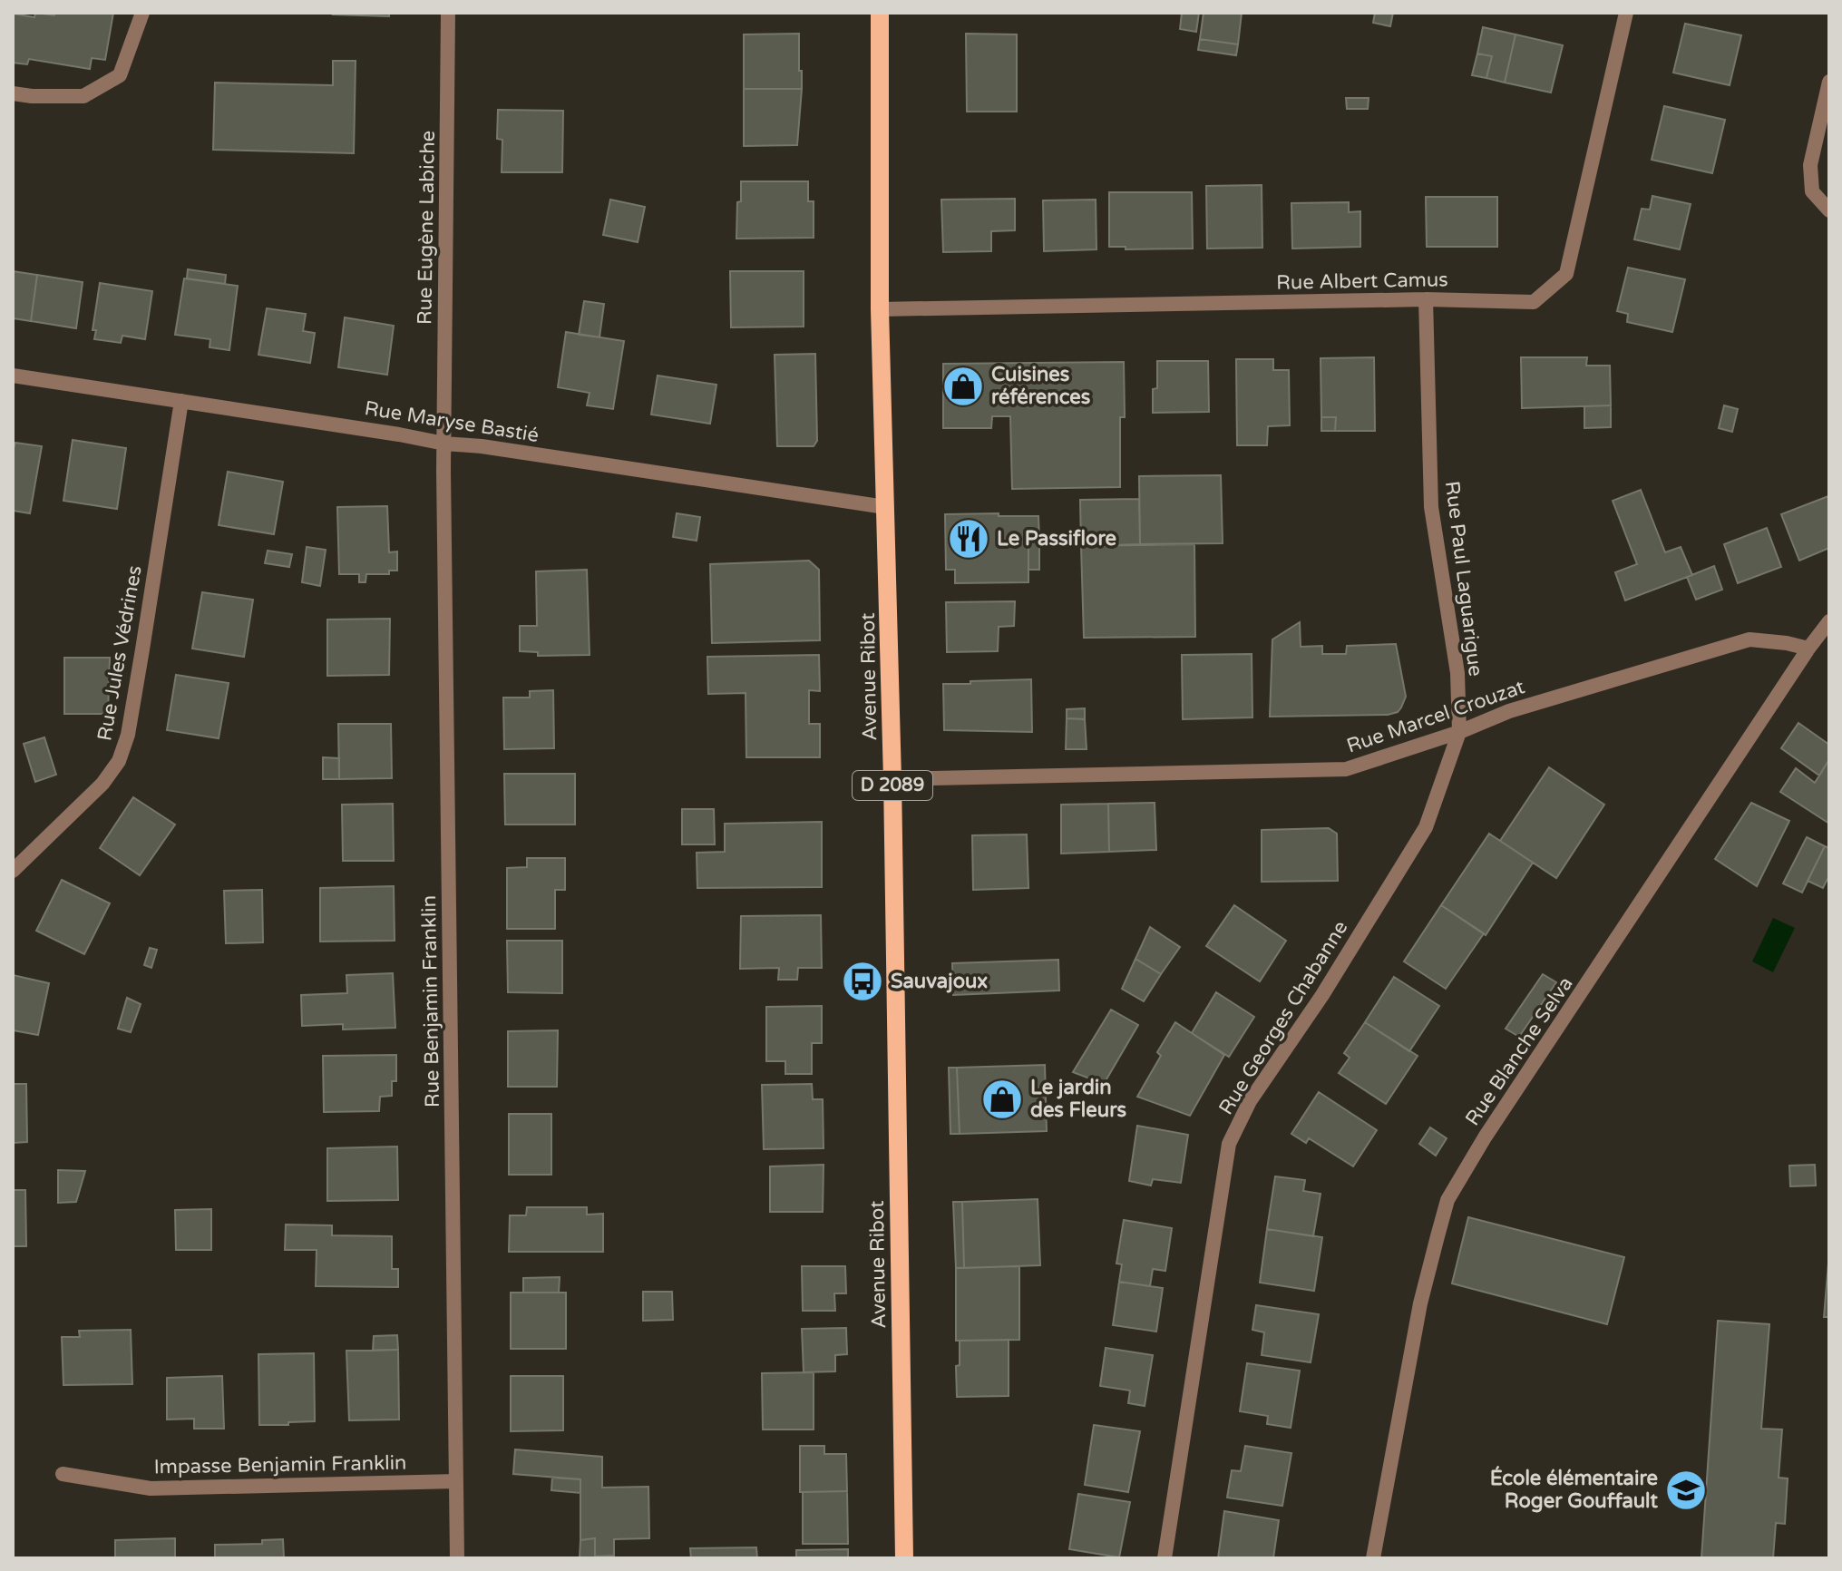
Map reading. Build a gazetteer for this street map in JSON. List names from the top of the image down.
{
  "streets": {
    "main road": ["Avenue Ribot", "D 2089"],
    "street": [
      "Rue Eugène Labiche",
      "Rue Albert Camus",
      "Rue Maryse Bastié",
      "Rue Paul Laguarigue",
      "Rue Jules Védrines",
      "Rue Marcel Crouzat",
      "Rue Benjamin Franklin",
      "Rue Georges Chabanne",
      "Rue Blanche Selva",
      "Impasse Benjamin Franklin"
    ]
  },
  "crossings": [
    ["Rue Eugène Labiche", "Rue Maryse Bastié"],
    ["Rue Eugène Labiche", "Rue Benjamin Franklin"],
    ["Rue Albert Camus", "Rue Paul Laguarigue"],
    ["Rue Albert Camus", "Avenue Ribot"],
    ["Rue Maryse Bastié", "Rue Jules Védrines"],
    ["Rue Maryse Bastié", "Avenue Ribot"],
    ["Rue Maryse Bastié", "Rue Benjamin Franklin"],
    ["Rue Paul Laguarigue", "Rue Marcel Crouzat"],
    ["Rue Paul Laguarigue", "Rue Georges Chabanne"],
    ["Avenue Ribot", "Rue Marcel Crouzat"],
    ["Rue Marcel Crouzat", "Rue Georges Chabanne"],
    ["Rue Marcel Crouzat", "Rue Blanche Selva"],
    ["Rue Benjamin Franklin", "Impasse Benjamin Franklin"]
  ],
  "places": {
    "shop": ["Cuisines références", "Le jardin des Fleurs"],
    "restaurant": ["Le Passiflore"],
    "bus stop": ["Sauvajoux"],
    "school or university": ["École élémentaire Roger Gouffault"]
  }
}
